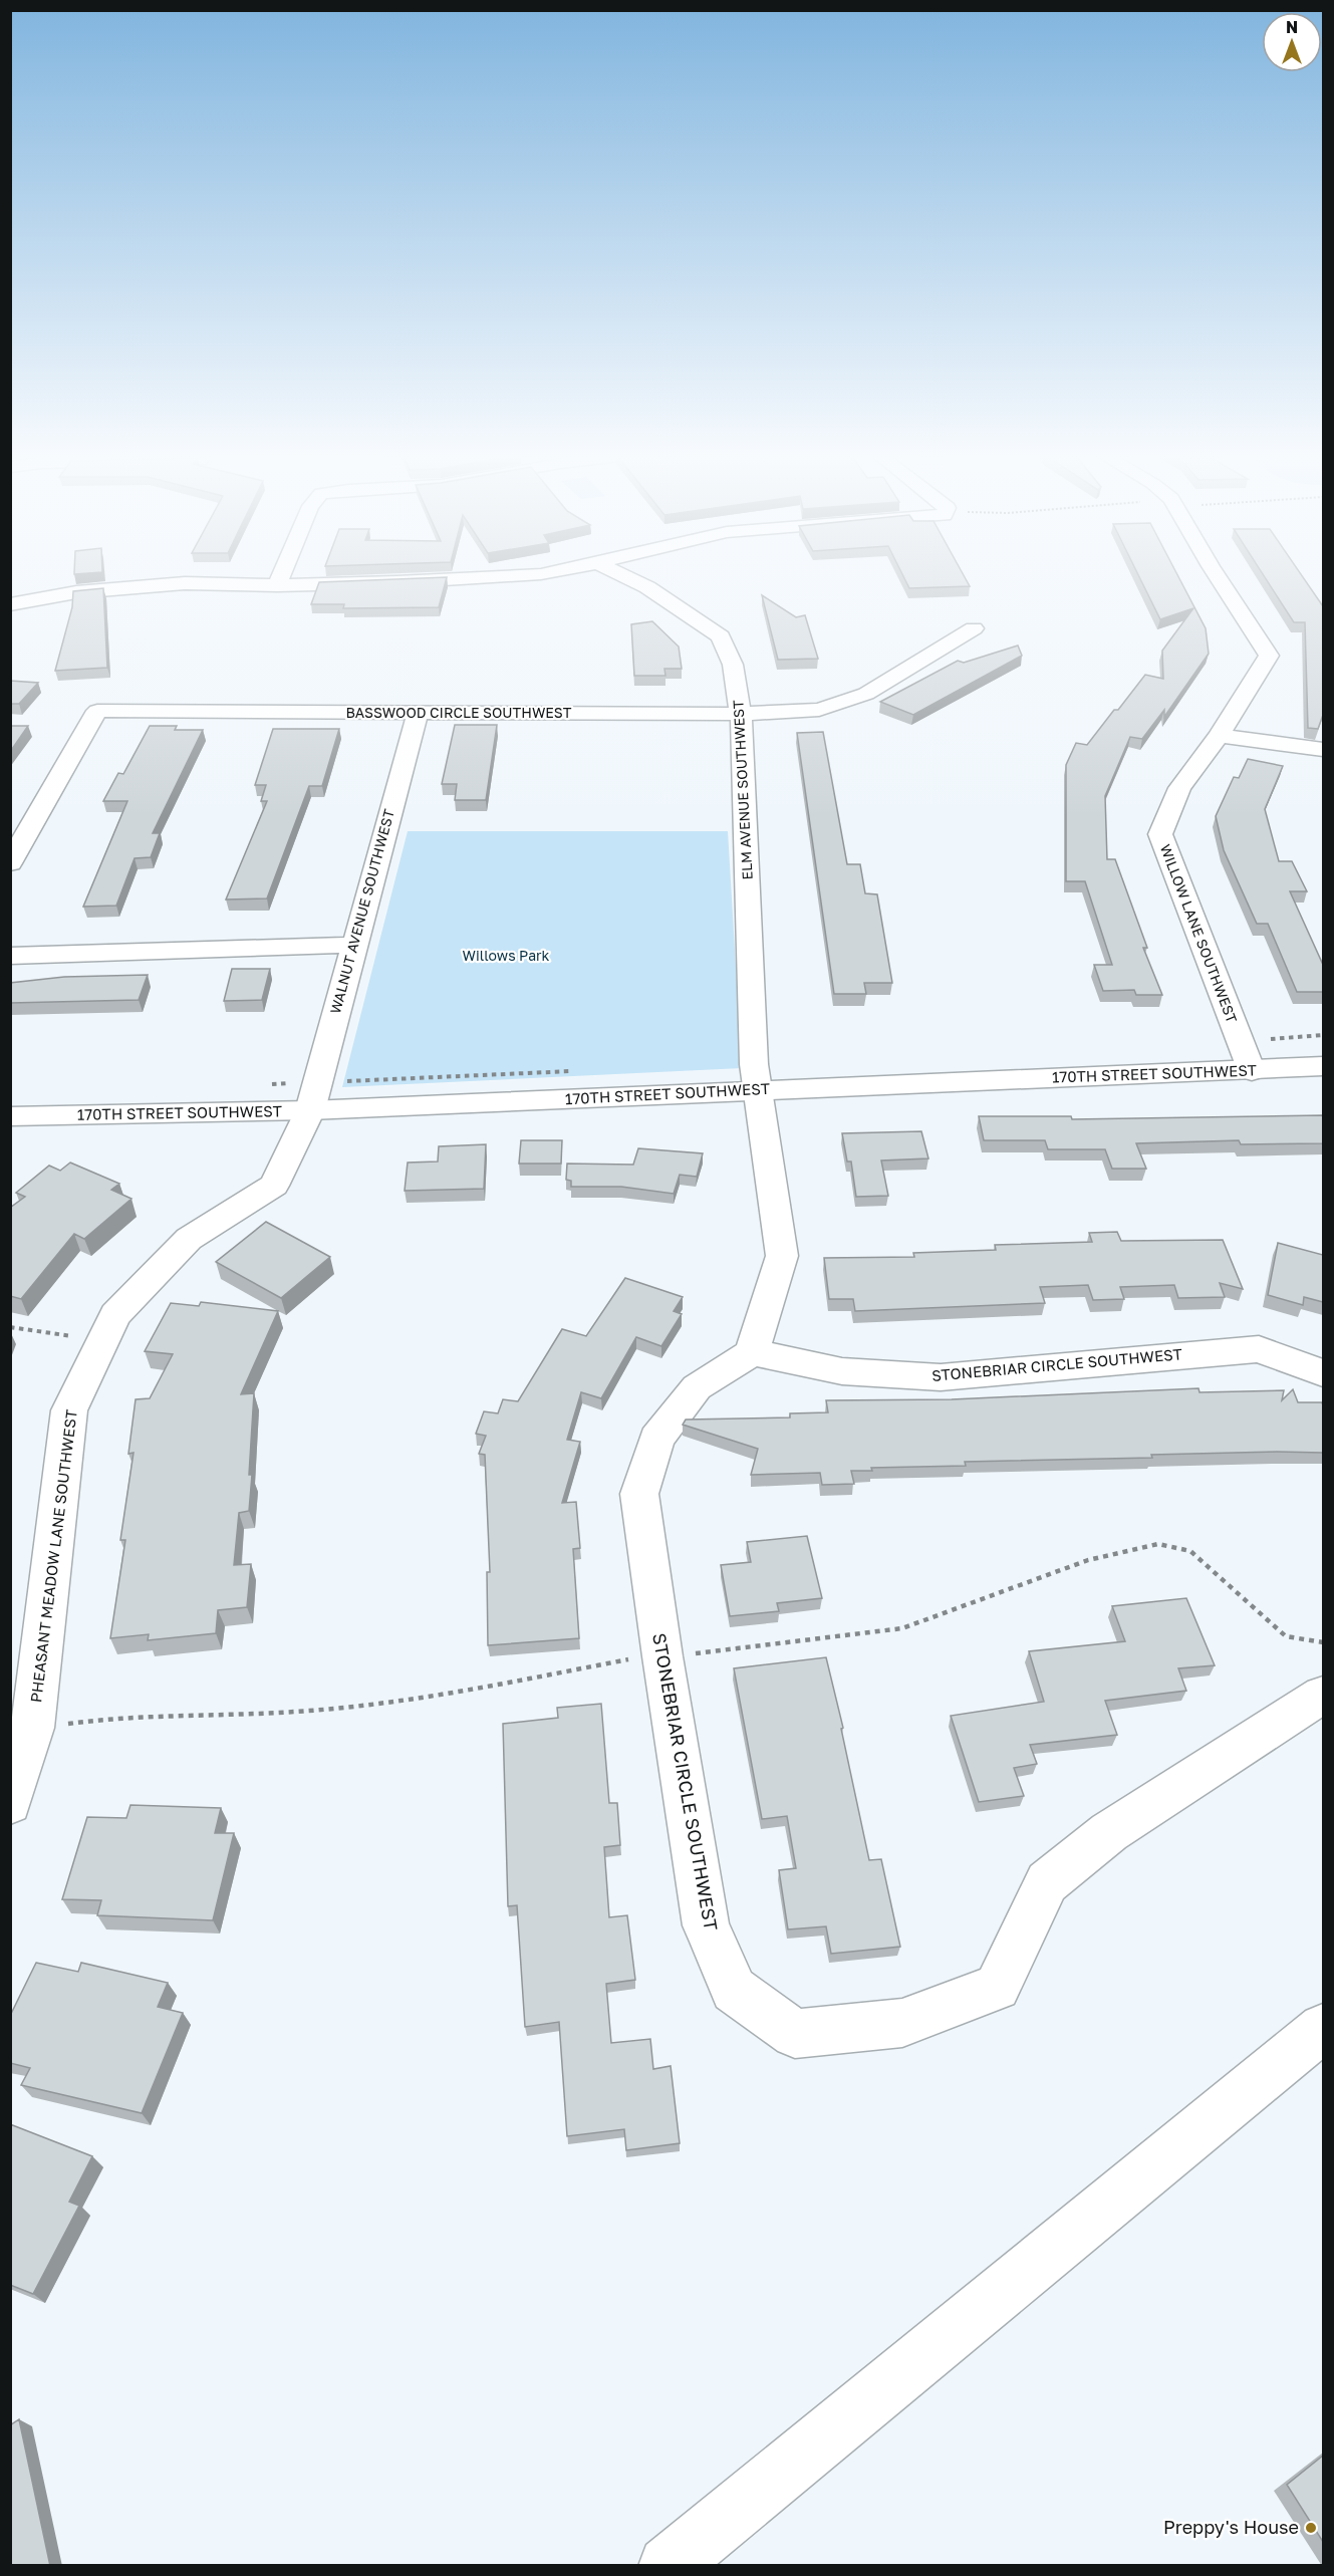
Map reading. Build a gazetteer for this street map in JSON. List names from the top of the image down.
{
  "streets": {
    "street": [
      "BASSWOOD CIRCLE SOUTHWEST",
      "ELM AVENUE SOUTHWEST",
      "WALNUT AVENUE SOUTHWEST",
      "WILLOW LANE SOUTHWEST",
      "170TH STREET SOUTHWEST",
      "STONEBRIAR CIRCLE SOUTHWEST",
      "PHEASANT MEADOW LANE SOUTHWEST"
    ]
  },
  "crossings": [
    ["BASSWOOD CIRCLE SOUTHWEST", "ELM AVENUE SOUTHWEST"],
    ["BASSWOOD CIRCLE SOUTHWEST", "WALNUT AVENUE SOUTHWEST"],
    ["ELM AVENUE SOUTHWEST", "170TH STREET SOUTHWEST"],
    ["WALNUT AVENUE SOUTHWEST", "170TH STREET SOUTHWEST"],
    ["WALNUT AVENUE SOUTHWEST", "PHEASANT MEADOW LANE SOUTHWEST"],
    ["WILLOW LANE SOUTHWEST", "170TH STREET SOUTHWEST"],
    ["170TH STREET SOUTHWEST", "PHEASANT MEADOW LANE SOUTHWEST"]
  ],
  "parks": ["Willows Park"],
  "places": ["Preppy's House"],
  "north": "top"
}
